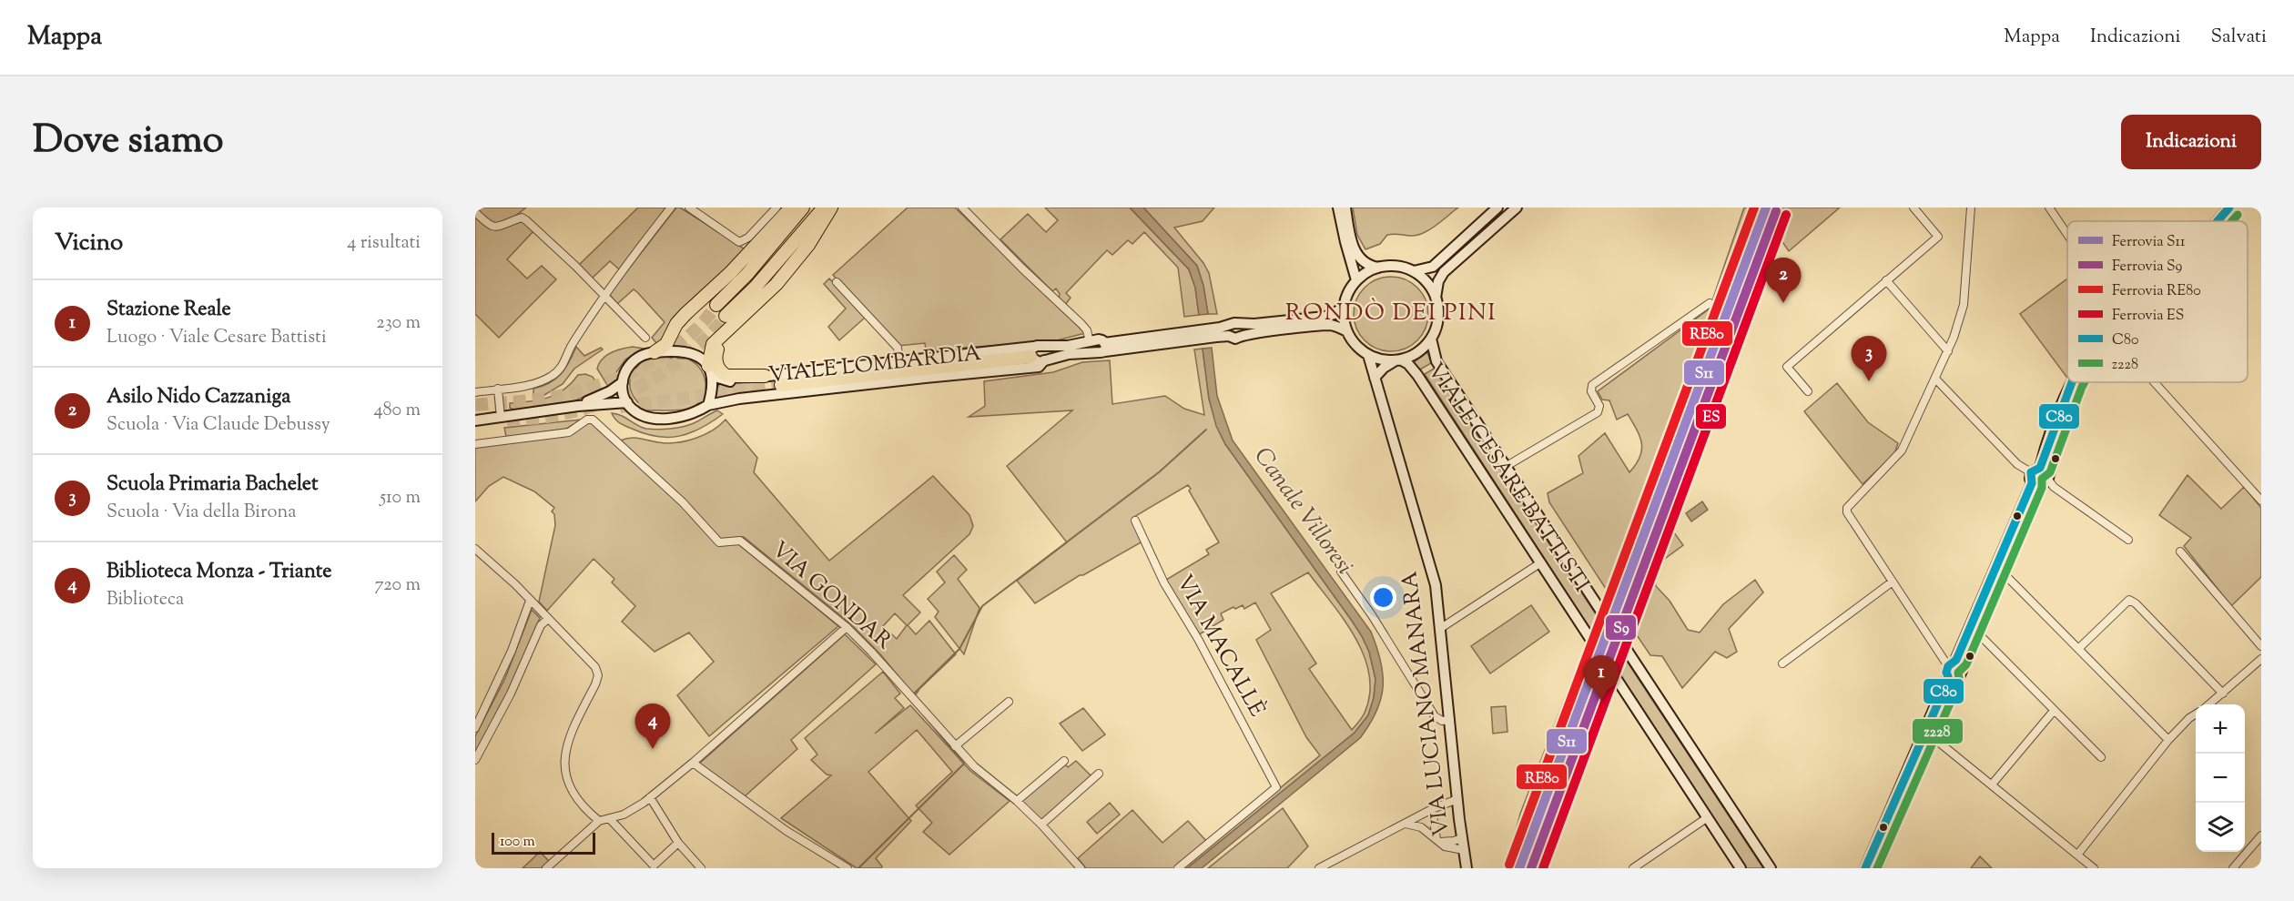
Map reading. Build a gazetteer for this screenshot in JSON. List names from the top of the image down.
{
  "streets": {
    "main road": ["VIALE LOMBARDIA", "VIALE CESARE BATTISTI", "VIA LUCIANO MANARA"],
    "street": ["VIA GONDAR", "VIA MACALLÈ"]
  },
  "crossings": [
    ["VIALE LOMBARDIA", "VIALE CESARE BATTISTI"],
    ["VIALE LOMBARDIA", "VIA LUCIANO MANARA"],
    ["VIALE CESARE BATTISTI", "VIA LUCIANO MANARA"]
  ],
  "districts": ["RONDÒ DEI PINI"],
  "water": ["Canale Villoresi"],
  "lines": [
    "rail line S11",
    "rail line RE80",
    "transit line C80",
    "rail line S9",
    "rail line ES",
    "transit line z228"
  ],
  "legend": [
    "Ferrovia S11",
    "Ferrovia S9",
    "Ferrovia RE80",
    "Ferrovia ES",
    "C80",
    "z228"
  ],
  "scale_bar": "100 m",
  "page": {
    "header": "Mappa",
    "nav": ["Mappa", "Indicazioni", "Salvati"],
    "title": "Dove siamo",
    "buttons": "Indicazioni",
    "heading": ["Vicino", "4 risultati"],
    "pins": [
      "2",
      "3",
      "1",
      "4"
    ],
    "list": [
      {
        "mark": "1",
        "name": "Stazione Reale",
        "note": "Luogo · Viale Cesare Battisti",
        "value": "230 m"
      },
      {
        "mark": "2",
        "name": "Asilo Nido Cazzaniga",
        "note": "Scuola · Via Claude Debussy",
        "value": "480 m"
      },
      {
        "mark": "3",
        "name": "Scuola Primaria Bachelet",
        "note": "Scuola · Via della Birona",
        "value": "510 m"
      },
      {
        "mark": "4",
        "name": "Biblioteca Monza - Triante",
        "note": "Biblioteca",
        "value": "720 m"
      }
    ],
    "map_buttons": ["+", "−"],
    "scale": "100 m"
  }
}
